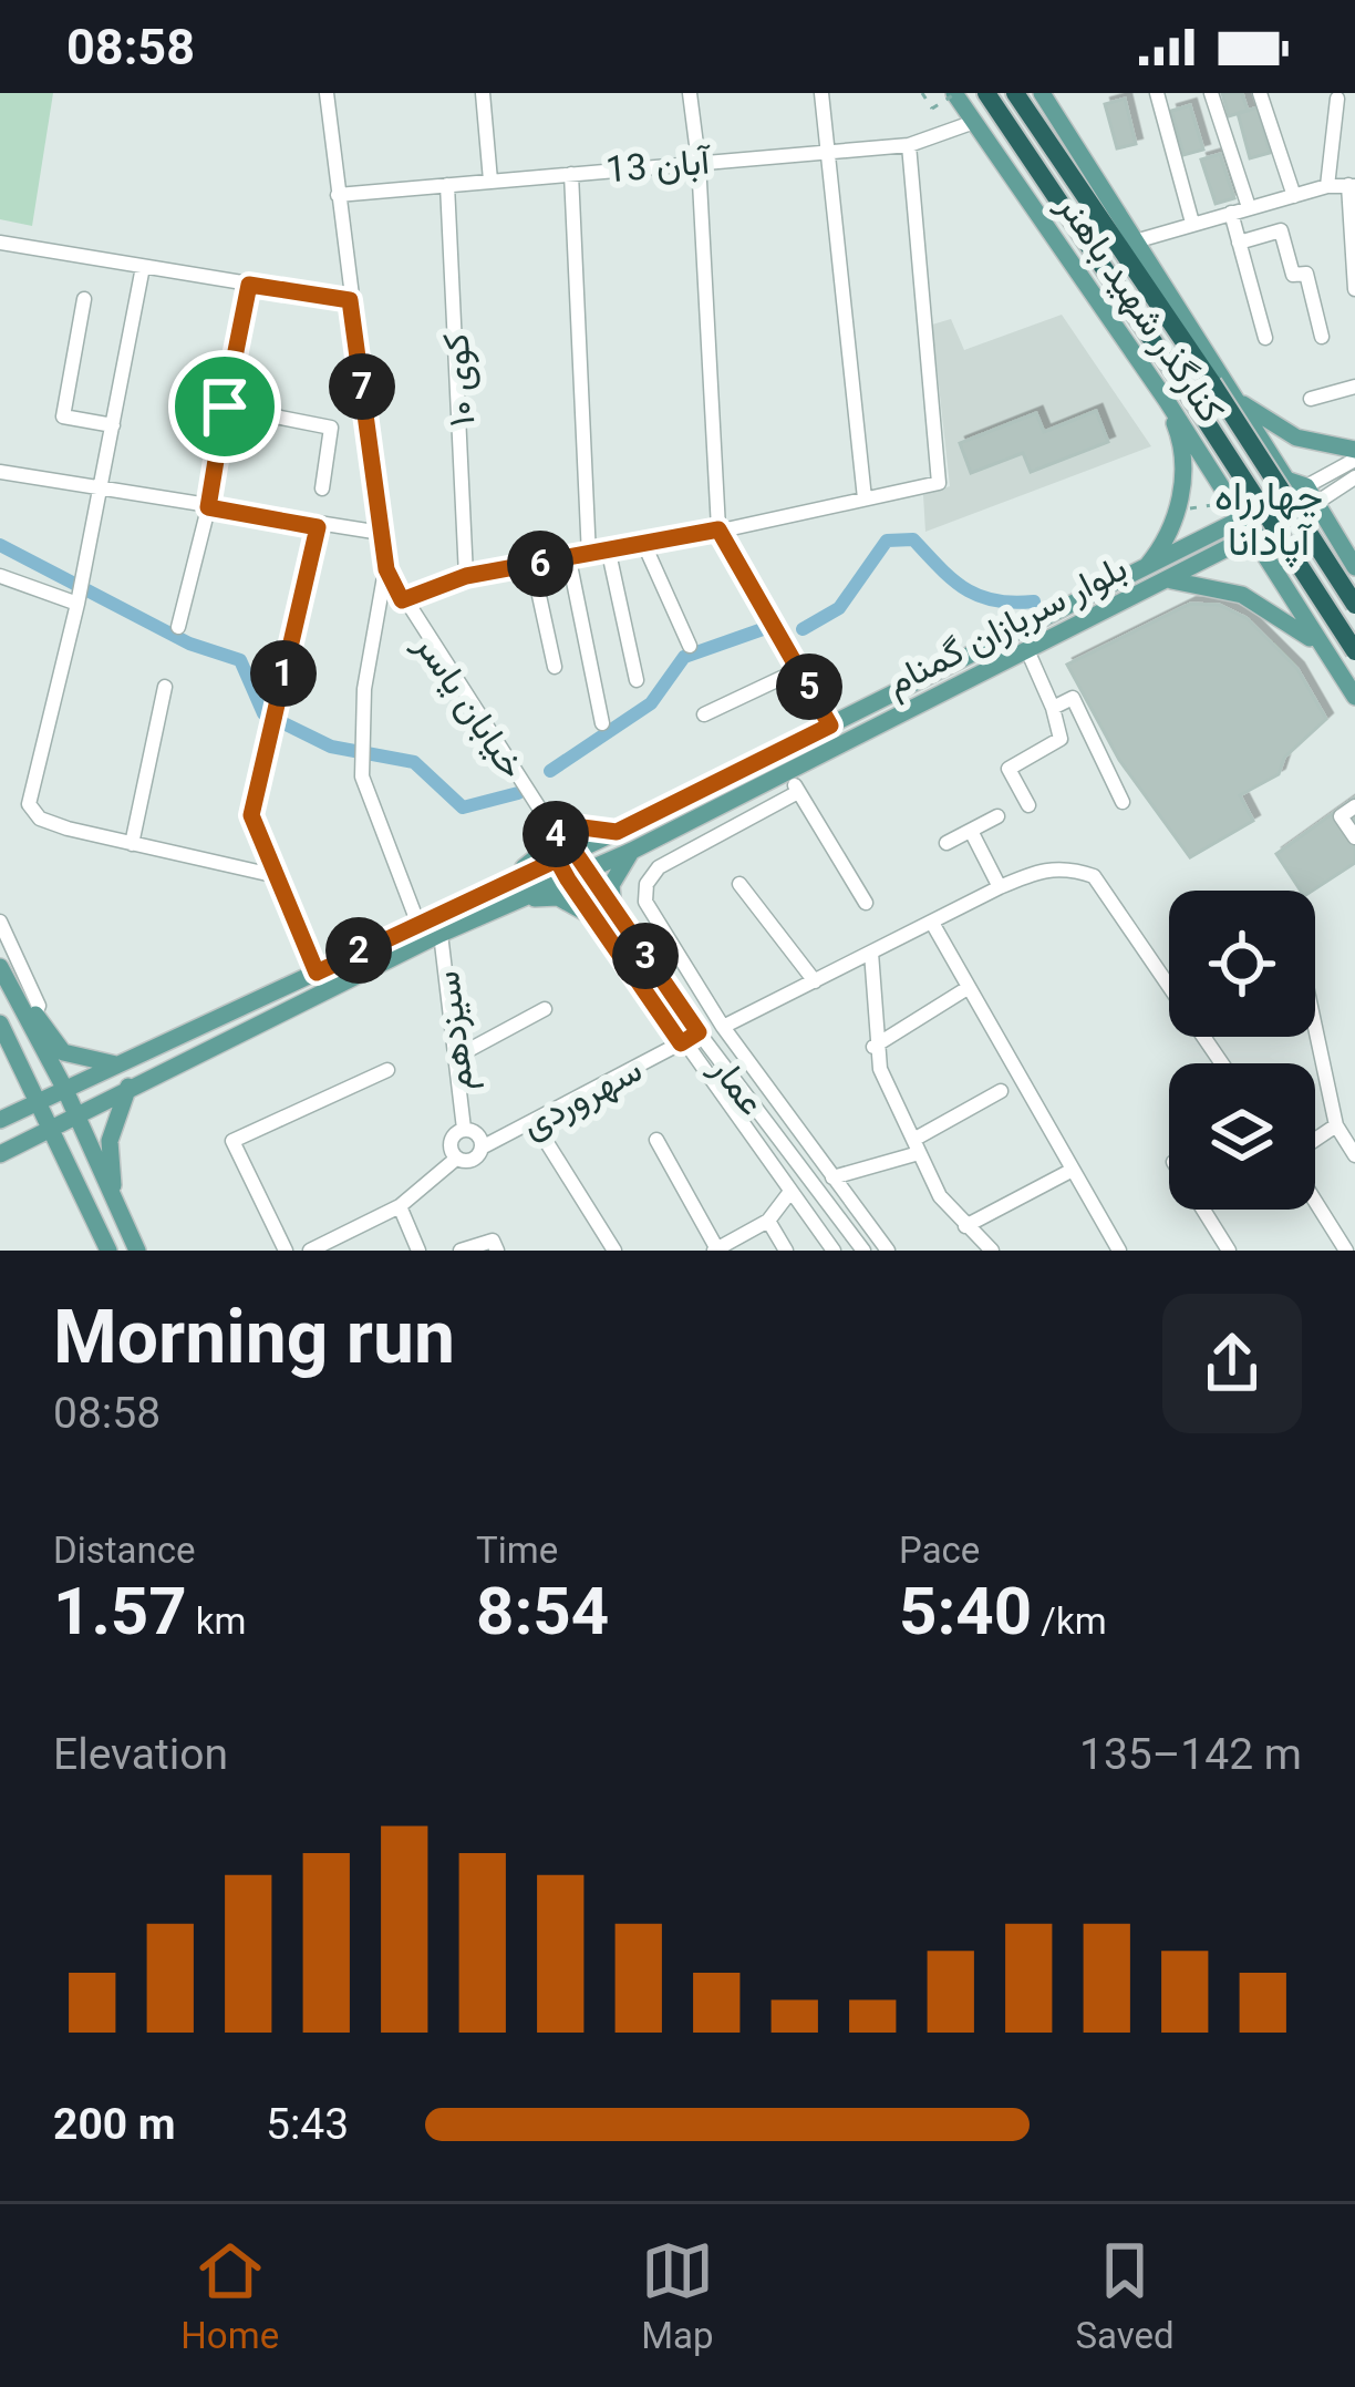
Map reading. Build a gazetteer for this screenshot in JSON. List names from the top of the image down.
{
  "streets": {
    "main road": ["کنارگذر شهید باهنر", "بلوار سربازان گمنام"],
    "street": [
      "13 آبان",
      "کوی ۱۰",
      "خیابان یاسر",
      "سیزدهم",
      "عمار",
      "سهروردی"
    ]
  },
  "crossings": [
    ["13 آبان", "کنارگذر شهید باهنر"],
    ["13 آبان", "کوی ۱۰"],
    ["13 آبان", "خیابان یاسر"],
    ["کنارگذر شهید باهنر", "بلوار سربازان گمنام"],
    ["بلوار سربازان گمنام", "خیابان یاسر"],
    ["بلوار سربازان گمنام", "سیزدهم"],
    ["بلوار سربازان گمنام", "عمار"],
    ["خیابان یاسر", "عمار"],
    ["سیزدهم", "سهروردی"],
    ["عمار", "سهروردی"]
  ],
  "districts": ["چهارراه آپادانا"],
  "page": {
    "status": "08:58",
    "pins": [
      "7",
      "6",
      "1",
      "5",
      "4",
      "2",
      "3"
    ],
    "heading": ["Morning run", "08:58"],
    "stats": [
      ["Distance", "1.57 km"],
      ["Time", "8:54"],
      ["Pace", "5:40 /km"]
    ],
    "chart": ["Elevation", "135–142 m"],
    "list": [
      {
        "name": "200 m",
        "note": "5:43"
      }
    ],
    "tabs": ["Home", "Map", "Saved"]
  }
}
